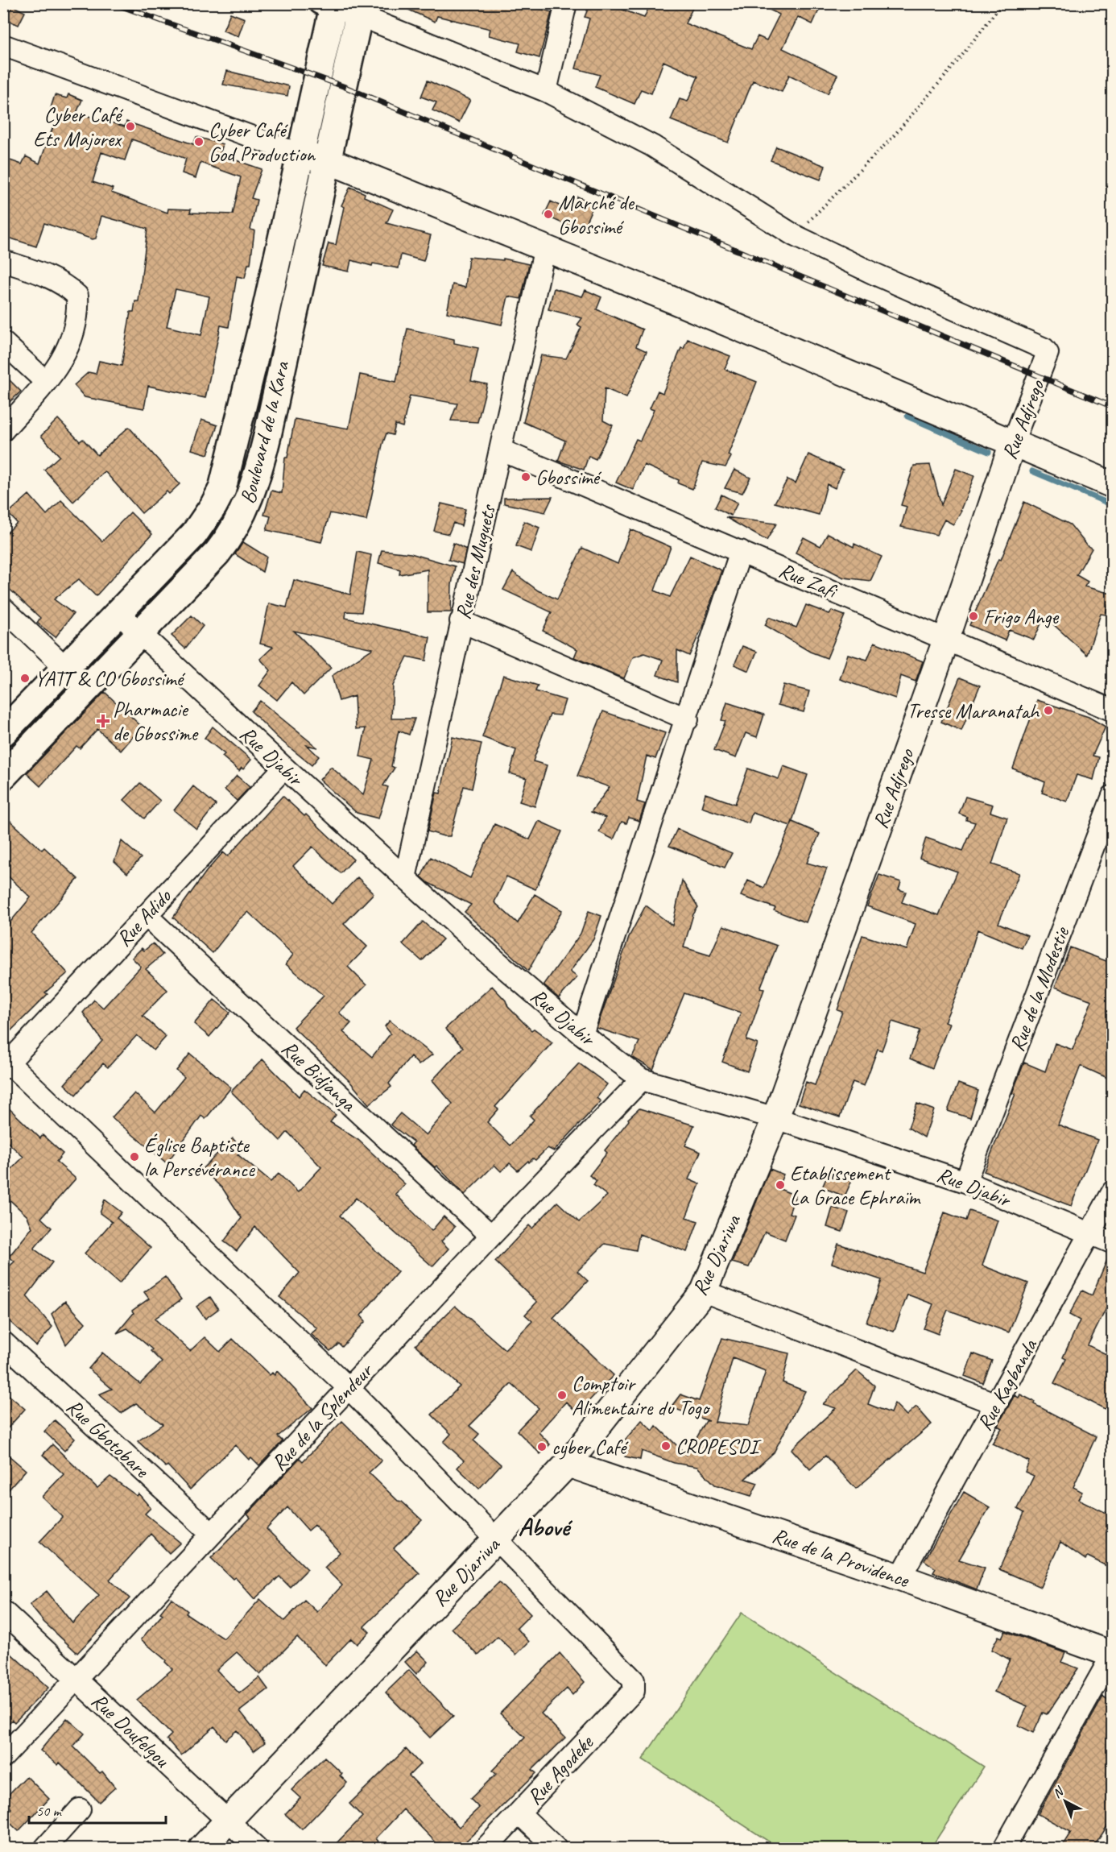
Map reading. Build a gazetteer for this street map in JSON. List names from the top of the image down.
{
  "streets": {
    "main road": ["Boulevard de la Kara"],
    "street": [
      "Rue Adjrego",
      "Rue des Muguets",
      "Rue Zafi",
      "Rue Djabir",
      "Rue Adido",
      "Rue de la Modestie",
      "Rue Bidjanga",
      "Rue Djariwa",
      "Rue Kagbanda",
      "Rue de la Splendeur",
      "Rue Gbotobare",
      "Rue de la Providence",
      "Rue Doufelgou",
      "Rue Agodeke"
    ]
  },
  "crossings": [
    ["Rue Adjrego", "Rue Zafi"],
    ["Rue Adjrego", "Rue Djabir"],
    ["Rue Adjrego", "Rue Djariwa"],
    ["Boulevard de la Kara", "Rue Djabir"],
    ["Rue des Muguets", "Rue Zafi"],
    ["Rue des Muguets", "Rue Djabir"],
    ["Rue Djabir", "Rue Adido"],
    ["Rue Djabir", "Rue de la Modestie"],
    ["Rue Djabir", "Rue Djariwa"],
    ["Rue Djabir", "Rue Kagbanda"],
    ["Rue Djabir", "Rue de la Splendeur"],
    ["Rue Adido", "Rue Bidjanga"],
    ["Rue Bidjanga", "Rue de la Splendeur"],
    ["Rue Djariwa", "Rue de la Providence"],
    ["Rue Djariwa", "Rue Doufelgou"],
    ["Rue Djariwa", "Rue Agodeke"],
    ["Rue Kagbanda", "Rue de la Providence"],
    ["Rue de la Splendeur", "Rue Gbotobare"],
    ["Rue de la Splendeur", "Rue Doufelgou"]
  ],
  "districts": ["Abové"],
  "places": {
    "other": [
      "Cyber Café Ets Majorex",
      "Cyber Café God Production",
      "Marché de Gbossimé",
      "Gbossimé",
      "Frigo Ange",
      "YATT & CO Gbossimé",
      "Tresse Maranatah",
      "Église Baptiste la Persévérance",
      "Etablissement La Grace Ephraïm",
      "Comptoir Alimentaire du Togo",
      "CROPESDI",
      "cyber Café"
    ],
    "health": ["Pharmacie de Gbossime"]
  },
  "scale_bar": "50 m",
  "north": "top left"
}
